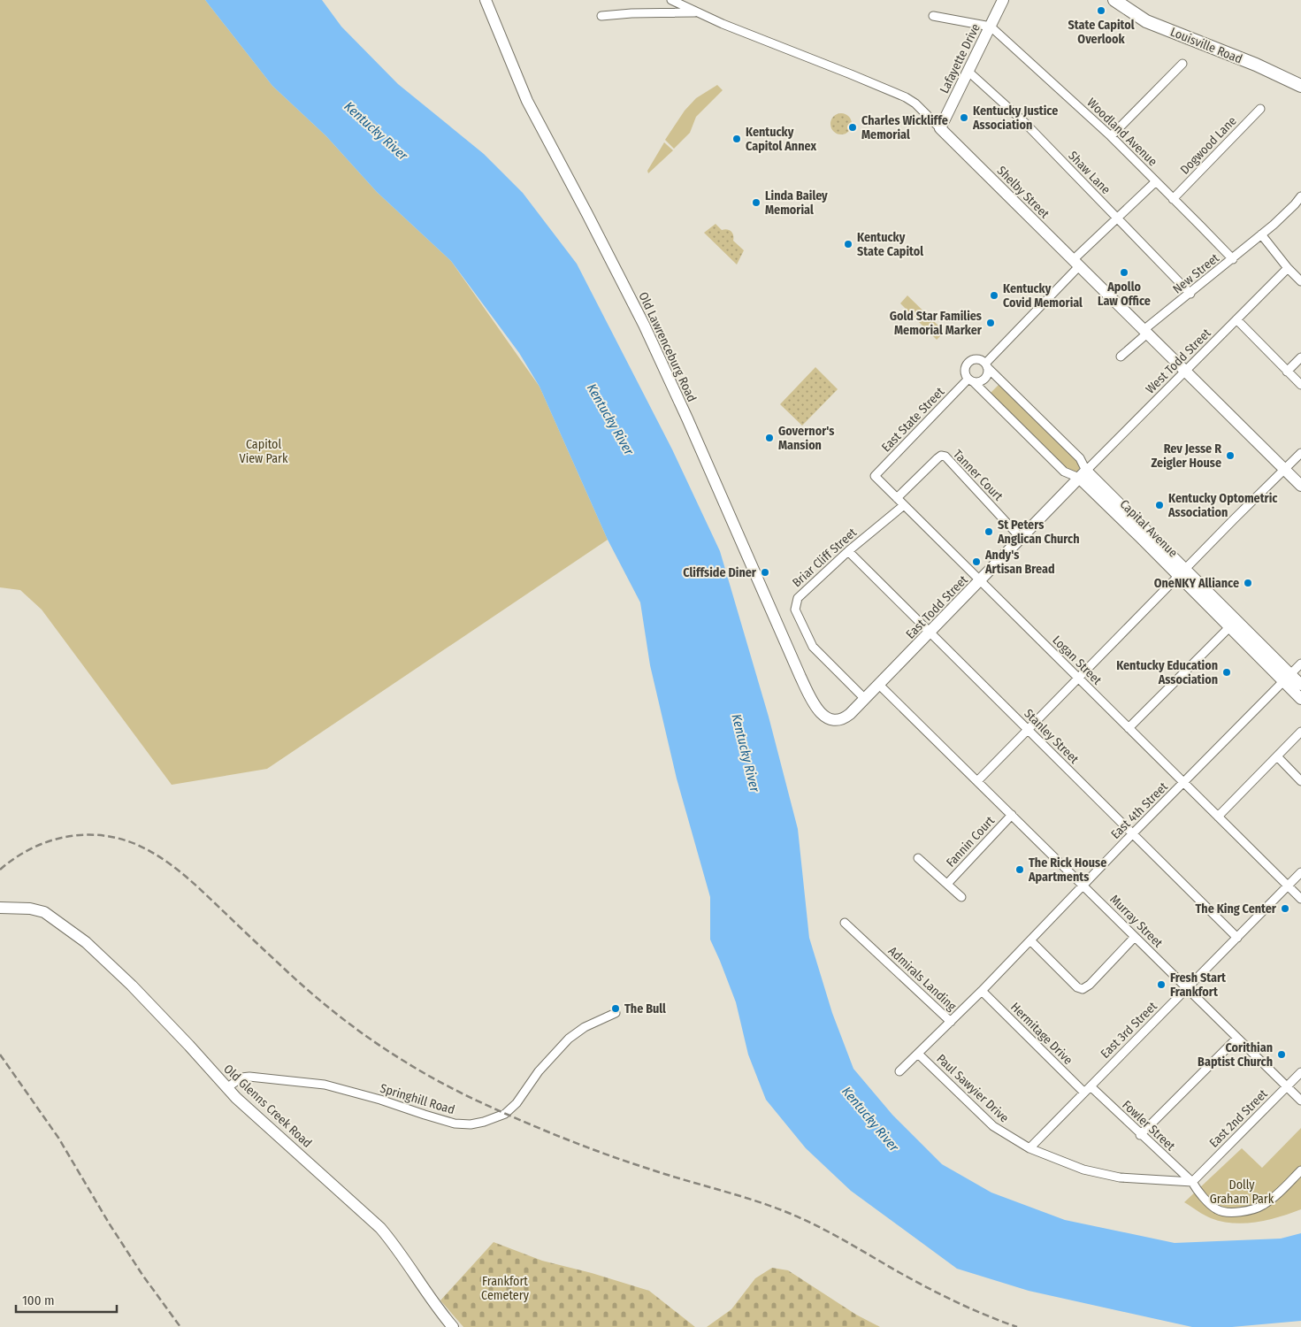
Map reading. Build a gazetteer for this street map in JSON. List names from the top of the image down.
{
  "streets": {
    "main road": [
      "Louisville Road",
      "Lafayette Drive",
      "Shelby Street",
      "Old Lawrenceburg Road",
      "Capital Avenue",
      "East Todd Street",
      "Old Glenns Creek Road"
    ],
    "street": [
      "Woodland Avenue",
      "Dogwood Lane",
      "Shaw Lane",
      "New Street",
      "West Todd Street",
      "East State Street",
      "Tanner Court",
      "Briar Cliff Street",
      "Logan Street",
      "Stanley Street",
      "East 4th Street",
      "Fannin Court",
      "Murray Street",
      "Admirals Landing",
      "East 3rd Street",
      "Hermitage Drive",
      "Paul Sawyier Drive",
      "Springhill Road",
      "East 2nd Street",
      "Fowler Street"
    ]
  },
  "crossings": [
    ["Lafayette Drive", "Woodland Avenue"],
    ["Lafayette Drive", "Shaw Lane"],
    ["Lafayette Drive", "Shelby Street"],
    ["Woodland Avenue", "Dogwood Lane"],
    ["Woodland Avenue", "New Street"],
    ["Shaw Lane", "New Street"],
    ["Shelby Street", "New Street"],
    ["Shelby Street", "West Todd Street"],
    ["Old Lawrenceburg Road", "East Todd Street"],
    ["West Todd Street", "Capital Avenue"],
    ["West Todd Street", "East Todd Street"],
    ["East State Street", "Capital Avenue"],
    ["East State Street", "Logan Street"],
    ["Tanner Court", "East Todd Street"],
    ["Tanner Court", "Logan Street"],
    ["Capital Avenue", "East Todd Street"],
    ["Capital Avenue", "East 4th Street"],
    ["Briar Cliff Street", "East Todd Street"],
    ["Briar Cliff Street", "Logan Street"],
    ["Briar Cliff Street", "Stanley Street"],
    ["East Todd Street", "Logan Street"],
    ["East Todd Street", "Stanley Street"],
    ["East Todd Street", "Murray Street"],
    ["Logan Street", "East 4th Street"],
    ["Logan Street", "East 3rd Street"],
    ["Stanley Street", "East 4th Street"],
    ["Stanley Street", "East 3rd Street"],
    ["East 4th Street", "Murray Street"],
    ["East 4th Street", "Admirals Landing"],
    ["East 4th Street", "Hermitage Drive"],
    ["Fannin Court", "Murray Street"],
    ["Murray Street", "East 3rd Street"],
    ["Murray Street", "East 2nd Street"],
    ["Admirals Landing", "Paul Sawyier Drive"],
    ["East 3rd Street", "Hermitage Drive"],
    ["East 3rd Street", "Paul Sawyier Drive"],
    ["East 3rd Street", "Fowler Street"],
    ["Hermitage Drive", "Fowler Street"],
    ["Paul Sawyier Drive", "East 2nd Street"],
    ["Paul Sawyier Drive", "Fowler Street"],
    ["Springhill Road", "Old Glenns Creek Road"],
    ["East 2nd Street", "Fowler Street"]
  ],
  "water": ["Kentucky River"],
  "parks": ["Capitol View Park", "Dolly Graham Park", "Frankfort Cemetery"],
  "places": [
    "State Capitol Overlook",
    "Kentucky Justice Association",
    "Charles Wickliffe Memorial",
    "Kentucky Capitol Annex",
    "Linda Bailey Memorial",
    "Kentucky State Capitol",
    "Apollo Law Office",
    "Kentucky Covid Memorial",
    "Gold Star Families Memorial Marker",
    "Governor's Mansion",
    "Rev Jesse R Zeigler House",
    "Kentucky Optometric Association",
    "St Peters Anglican Church",
    "Andy's Artisan Bread",
    "Cliffside Diner",
    "OneNKY Alliance",
    "Kentucky Education Association",
    "The Rick House Apartments",
    "The King Center",
    "Fresh Start Frankfort",
    "The Bull",
    "Corithian Baptist Church"
  ],
  "scale_bar": "100 m"
}
